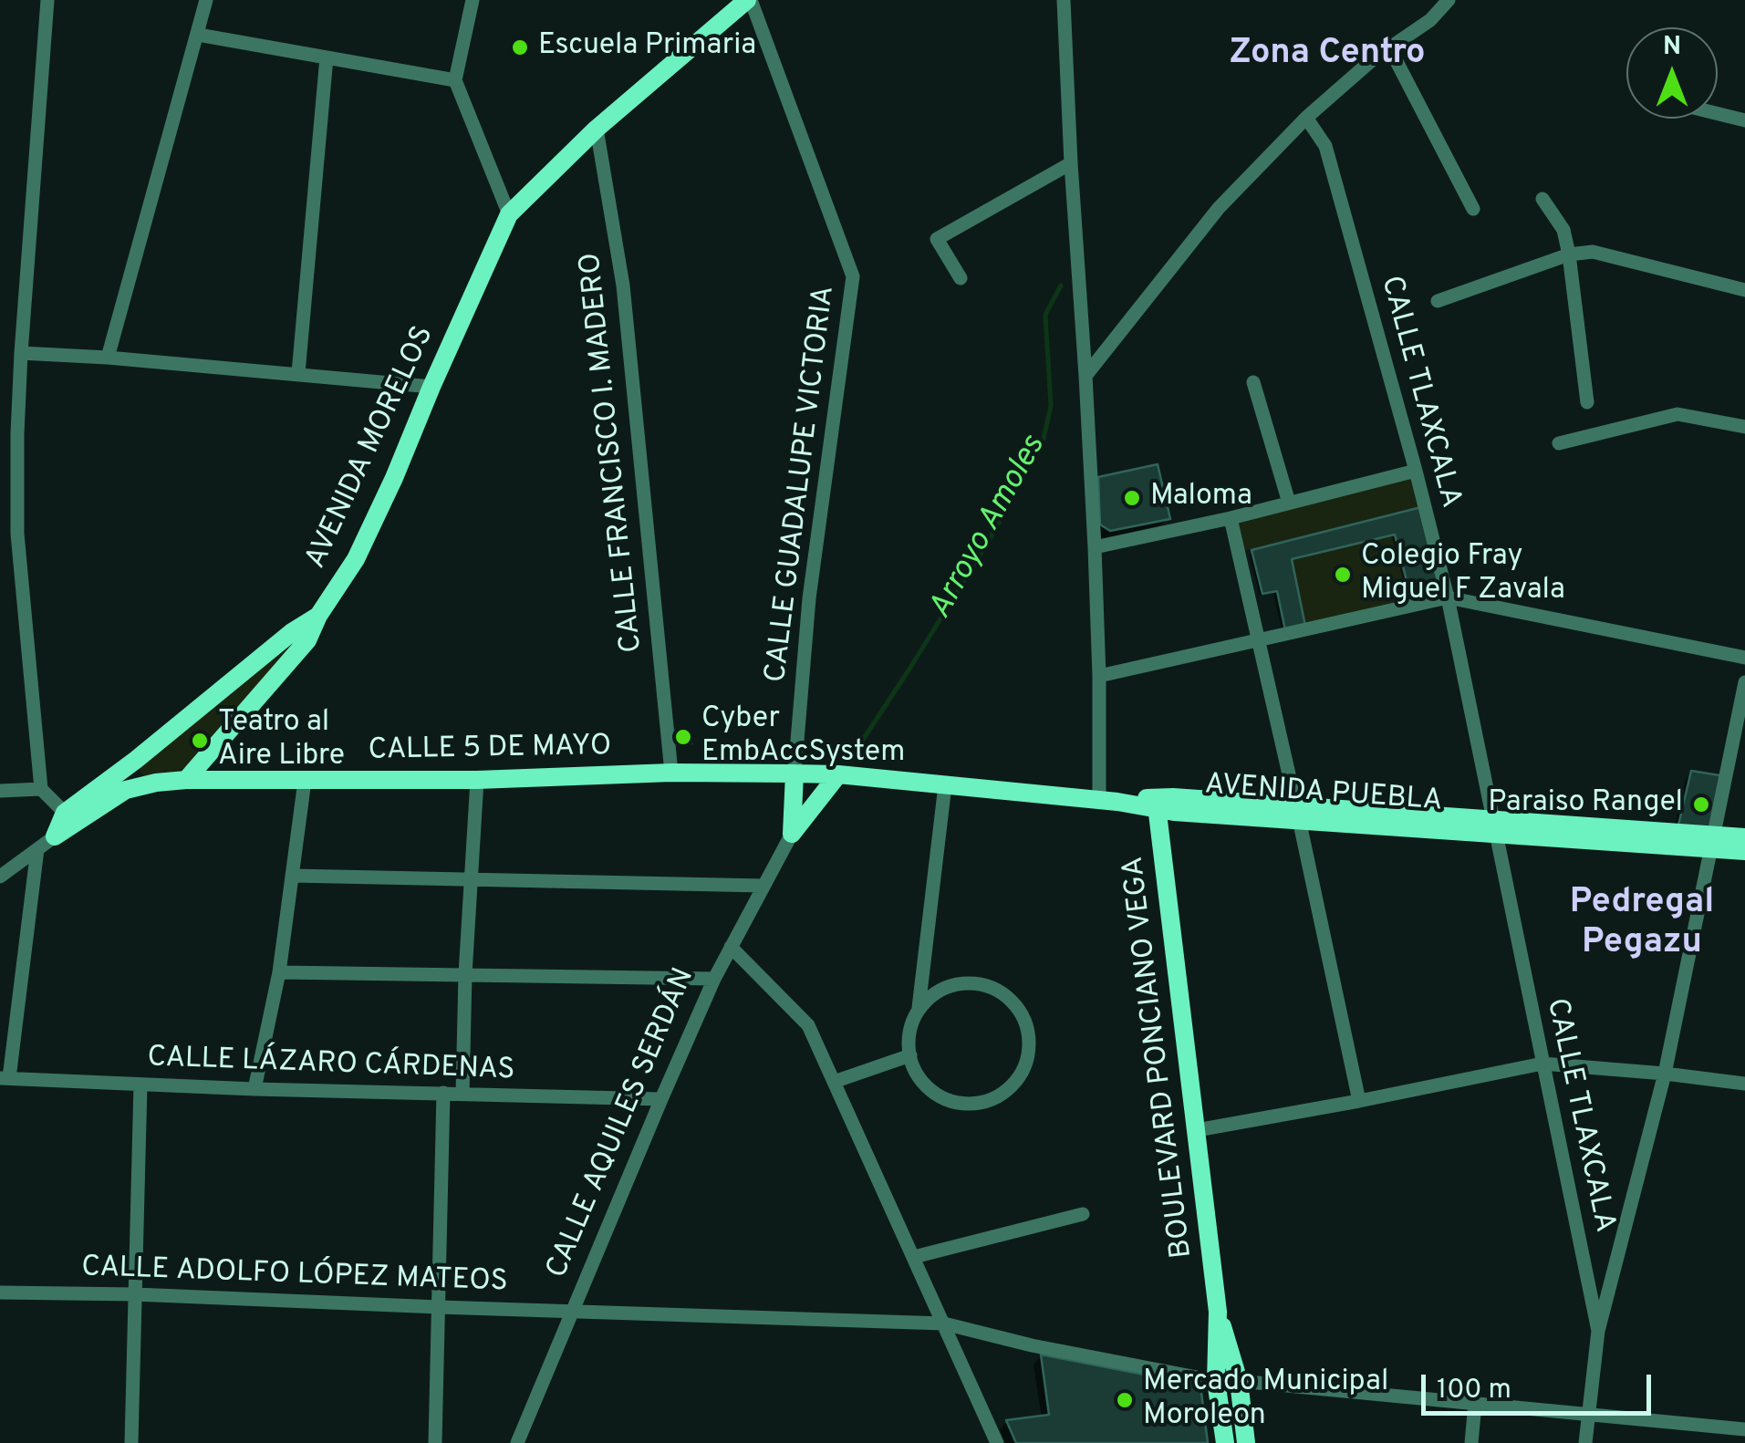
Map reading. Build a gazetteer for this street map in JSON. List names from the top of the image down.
{
  "streets": {
    "street": [
      "CALLE TLAXCALA",
      "AVENIDA MORELOS",
      "CALLE FRANCISCO I. MADERO",
      "CALLE GUADALUPE VICTORIA",
      "CALLE 5 DE MAYO",
      "AVENIDA PUEBLA",
      "BOULEVARD PONCIANO VEGA",
      "CALLE LÁZARO CÁRDENAS",
      "CALLE AQUILES SERDÁN",
      "CALLE ADOLFO LÓPEZ MATEOS"
    ]
  },
  "crossings": [
    ["CALLE TLAXCALA", "AVENIDA PUEBLA"],
    ["AVENIDA MORELOS", "CALLE FRANCISCO I. MADERO"],
    ["AVENIDA MORELOS", "CALLE GUADALUPE VICTORIA"],
    ["AVENIDA MORELOS", "CALLE 5 DE MAYO"],
    ["CALLE FRANCISCO I. MADERO", "CALLE 5 DE MAYO"],
    ["CALLE GUADALUPE VICTORIA", "CALLE 5 DE MAYO"],
    ["CALLE GUADALUPE VICTORIA", "AVENIDA PUEBLA"],
    ["CALLE GUADALUPE VICTORIA", "CALLE AQUILES SERDÁN"],
    ["CALLE 5 DE MAYO", "AVENIDA PUEBLA"],
    ["CALLE 5 DE MAYO", "CALLE AQUILES SERDÁN"],
    ["AVENIDA PUEBLA", "BOULEVARD PONCIANO VEGA"],
    ["AVENIDA PUEBLA", "CALLE AQUILES SERDÁN"],
    ["BOULEVARD PONCIANO VEGA", "CALLE ADOLFO LÓPEZ MATEOS"],
    ["CALLE LÁZARO CÁRDENAS", "CALLE AQUILES SERDÁN"],
    ["CALLE AQUILES SERDÁN", "CALLE ADOLFO LÓPEZ MATEOS"]
  ],
  "districts": ["Zona Centro", "Pedregal Pegazu"],
  "water": ["Arroyo Amoles"],
  "places": [
    "Escuela Primaria",
    "Maloma",
    "Colegio Fray Miguel F Zavala",
    "Cyber EmbAccSystem",
    "Teatro al Aire Libre",
    "Paraiso Rangel",
    "Mercado Municipal Moroleon"
  ],
  "scale_bar": "100 m",
  "north": "top"
}
